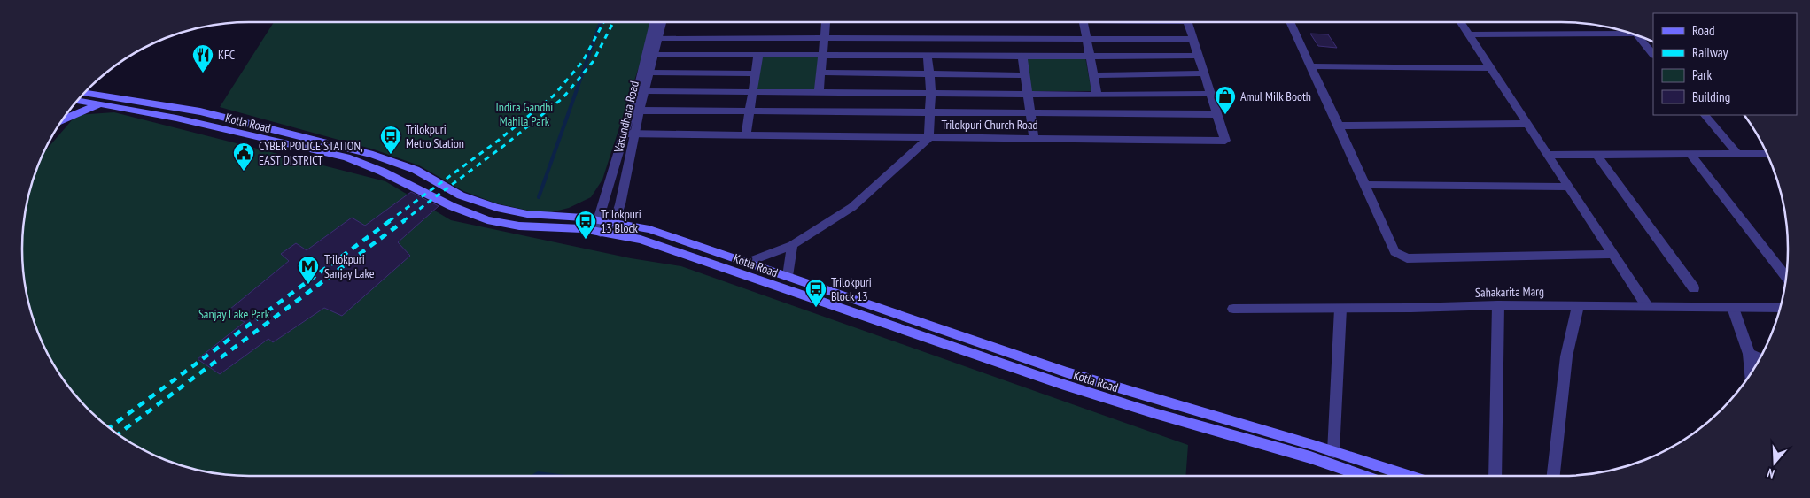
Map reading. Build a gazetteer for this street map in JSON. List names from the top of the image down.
{
  "streets": {
    "main road": ["Kotla Road"],
    "street": ["Vasundhara Road", "Trilokpuri Church Road", "Sahakarita Marg"]
  },
  "crossings": [
    ["Vasundhara Road", "Kotla Road"],
    ["Vasundhara Road", "Trilokpuri Church Road"]
  ],
  "parks": ["Indira Gandhi Mahila Park", "Sanjay Lake Park"],
  "places": {
    "restaurant": ["KFC"],
    "shop": ["Amul Milk Booth"],
    "bus stop": ["Trilokpuri Metro Station", "Trilokpuri 13 Block", "Trilokpuri Block 13"],
    "public building": ["CYBER POLICE STATION, EAST DISTRICT"],
    "metro station": ["Trilokpuri Sanjay Lake"]
  },
  "legend": [
    "Road",
    "Railway",
    "Park",
    "Building"
  ],
  "north": "bottom"
}
